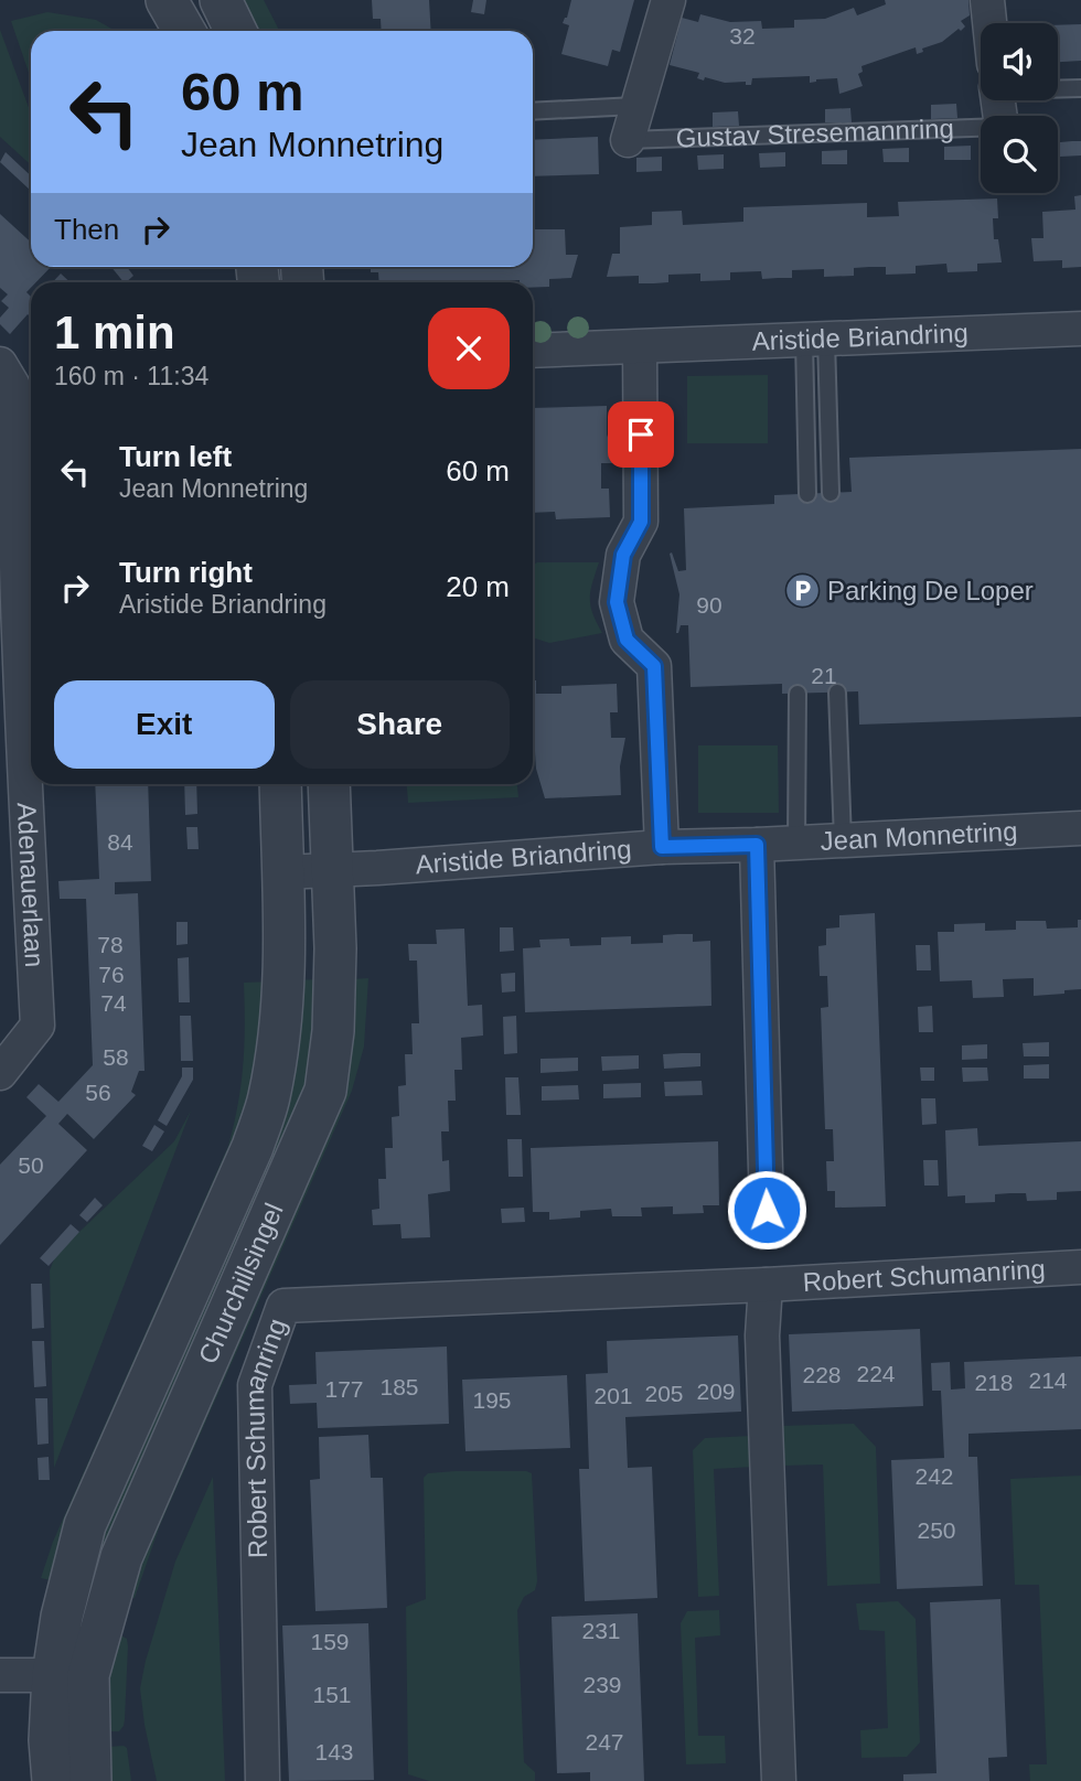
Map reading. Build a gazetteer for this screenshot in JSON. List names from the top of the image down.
{
  "streets": {
    "street": [
      "Gustav Stresemannring",
      "Aristide Briandring",
      "Jean Monnetring",
      "Adenauerlaan",
      "Robert Schumanring",
      "Churchillsingel"
    ]
  },
  "crossings": [
    ["Aristide Briandring", "Jean Monnetring"],
    ["Aristide Briandring", "Churchillsingel"]
  ],
  "places": {
    "parking": ["Parking De Loper"]
  },
  "house_numbers": [
    "32",
    "90",
    "21",
    "84",
    "78",
    "76",
    "74",
    "58",
    "56",
    "50",
    "224",
    "228",
    "214",
    "218",
    "185",
    "177",
    "209",
    "205",
    "201",
    "195",
    "242",
    "250",
    "231",
    "159",
    "239",
    "151",
    "247",
    "143"
  ],
  "page": {
    "turn": ["60 m", "Jean Monnetring"],
    "then": "Then",
    "heading": ["1 min", "160 m · 11:34"],
    "list": [
      {
        "name": "Turn left",
        "note": "Jean Monnetring",
        "value": "60 m"
      },
      {
        "name": "Turn right",
        "note": "Aristide Briandring",
        "value": "20 m"
      }
    ],
    "buttons": ["Exit", "Share"]
  }
}
